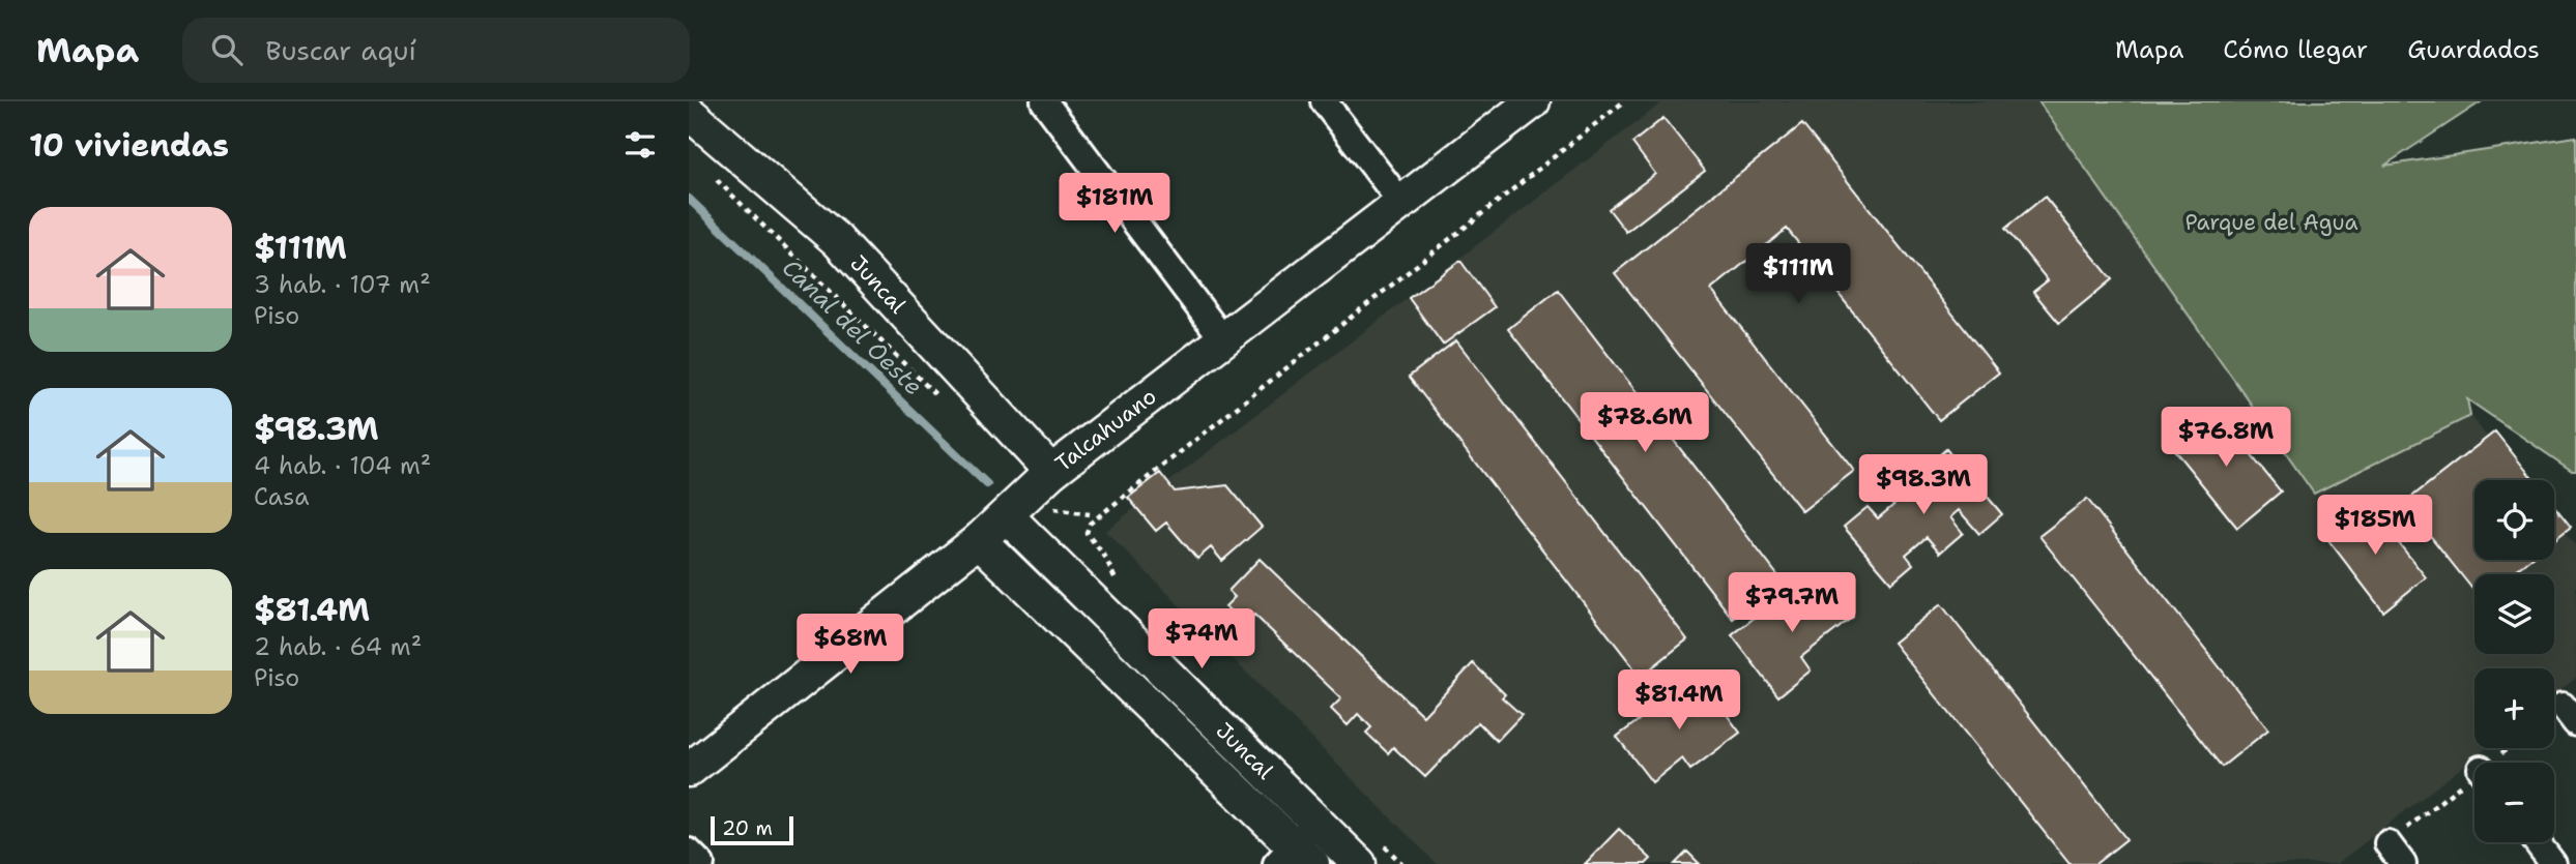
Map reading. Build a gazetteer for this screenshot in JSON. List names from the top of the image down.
{
  "streets": {
    "street": ["Juncal", "Talcahuano"]
  },
  "crossings": [
    ["Juncal", "Talcahuano"]
  ],
  "water": ["Canal del Oeste"],
  "parks": ["Parque del Agua"],
  "scale_bar": "20 m",
  "page": {
    "header": "Mapa",
    "search": "Buscar aquí",
    "nav": ["Mapa", "Cómo llegar", "Guardados"],
    "heading": "10 viviendas",
    "price": [
      "$181M",
      "$111M",
      "$78.6M",
      "$76.8M",
      "$98.3M",
      "$185M",
      "$79.7M",
      "$74M",
      "$68M",
      "$81.4M"
    ],
    "list": [
      {
        "name": "$111M",
        "note": "3 hab. · 107 m² · Piso"
      },
      {
        "name": "$98.3M",
        "note": "4 hab. · 104 m² · Casa"
      },
      {
        "name": "$81.4M",
        "note": "2 hab. · 64 m² · Piso"
      }
    ],
    "map_buttons": ["+", "−"],
    "scale": "20 m"
  }
}
